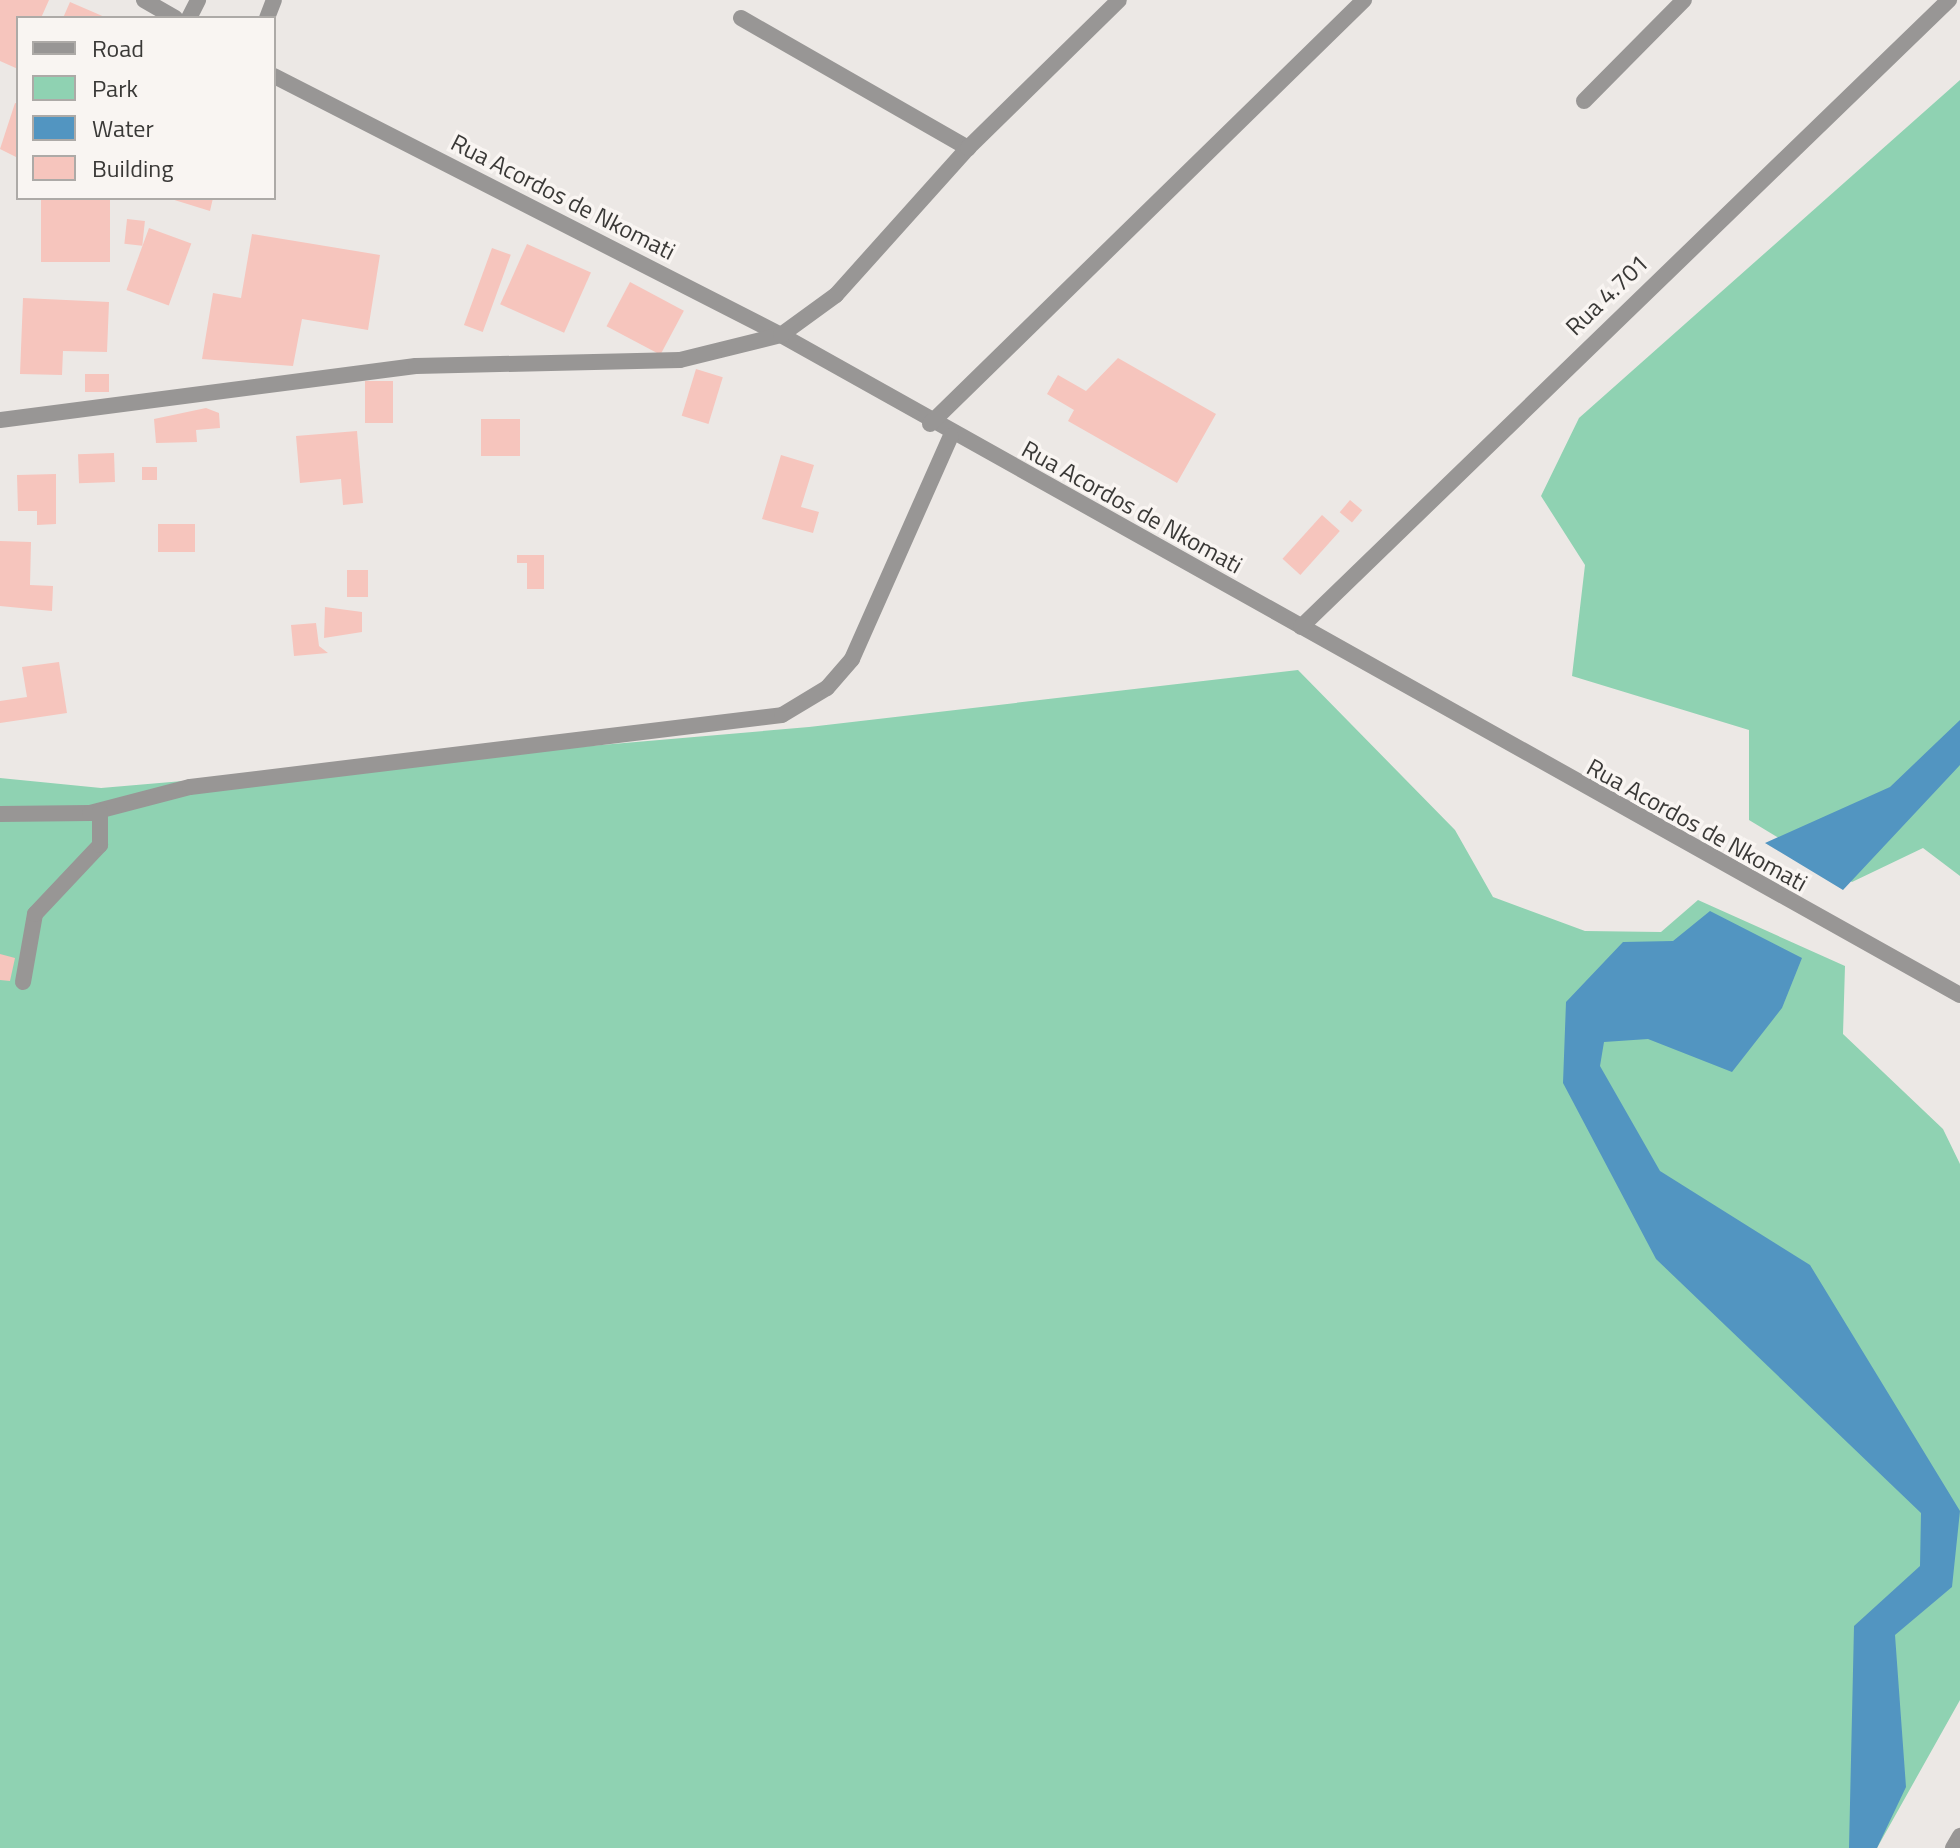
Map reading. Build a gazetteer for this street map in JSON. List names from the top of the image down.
{
  "streets": {
    "street": ["Rua Acordos de Nkomati", "Rua 4.701"]
  },
  "crossings": [
    ["Rua Acordos de Nkomati", "Rua 4.701"]
  ],
  "legend": [
    "Road",
    "Park",
    "Water",
    "Building"
  ]
}
